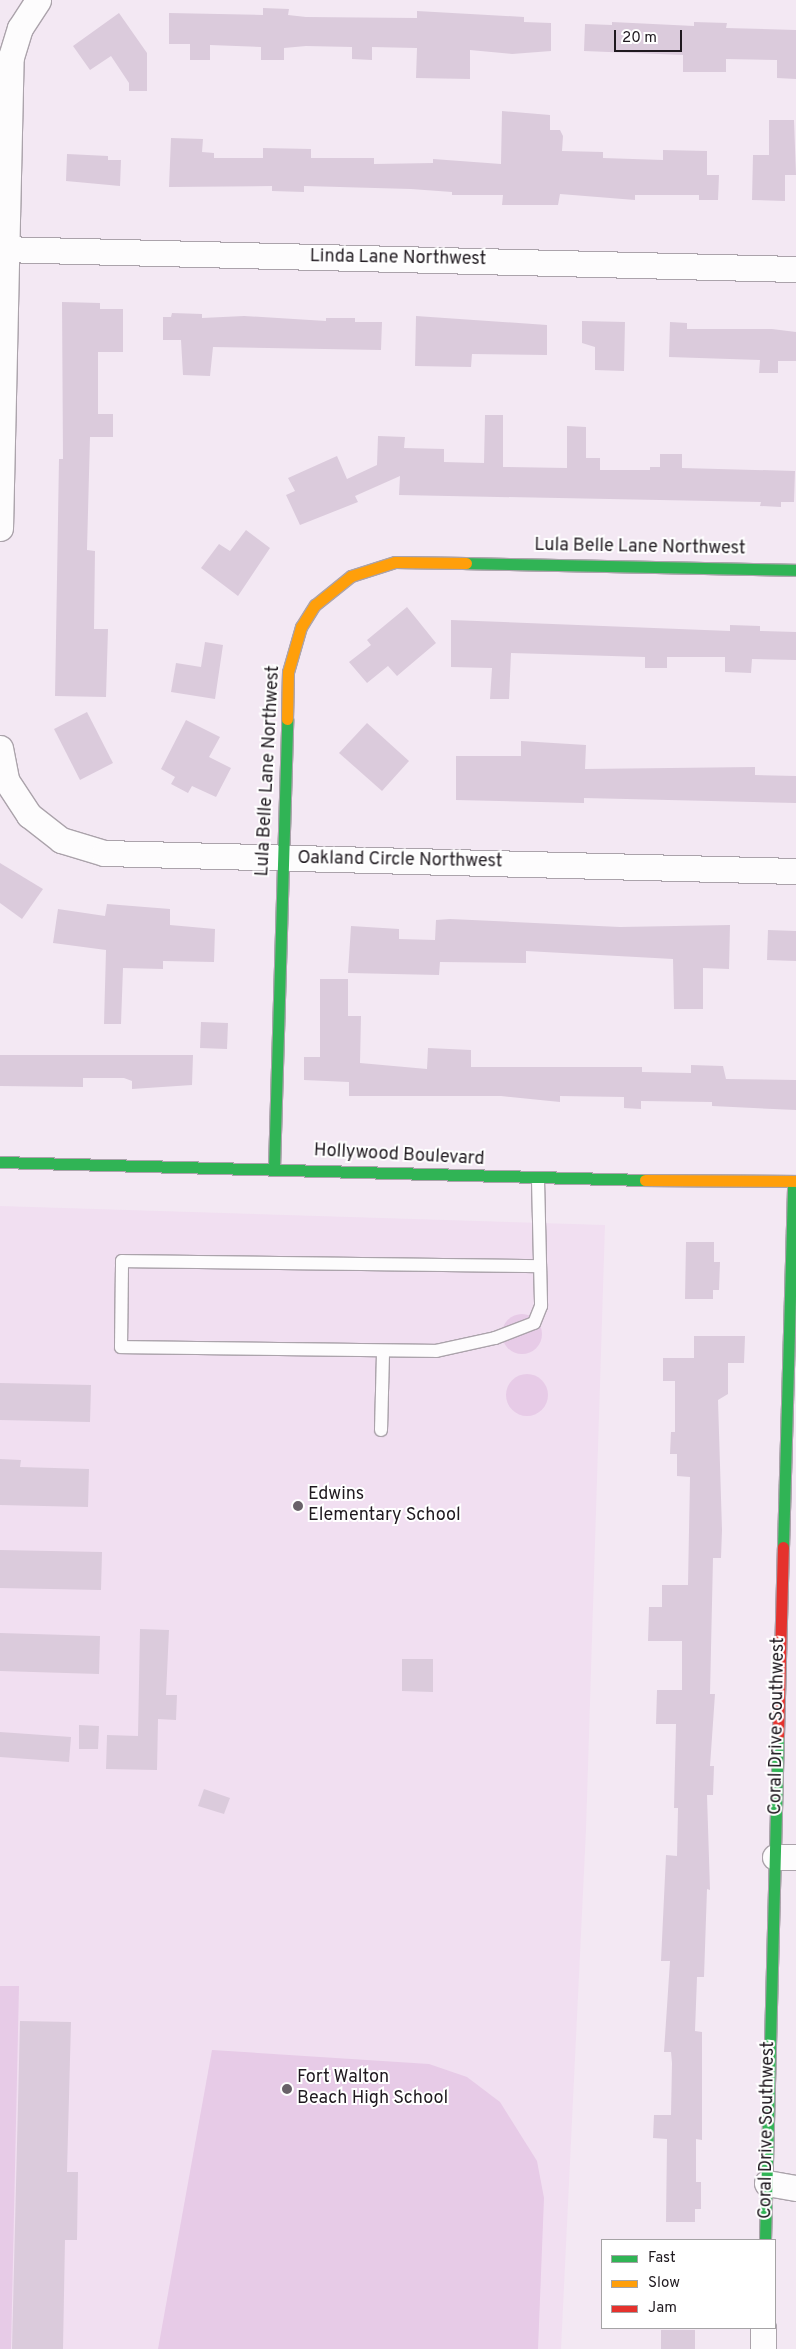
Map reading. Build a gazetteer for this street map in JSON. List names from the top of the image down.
{
  "streets": {
    "street": [
      "Linda Lane Northwest",
      "Lula Belle Lane Northwest",
      "Oakland Circle Northwest",
      "Hollywood Boulevard",
      "Coral Drive Southwest"
    ]
  },
  "crossings": [
    ["Lula Belle Lane Northwest", "Oakland Circle Northwest"],
    ["Lula Belle Lane Northwest", "Hollywood Boulevard"],
    ["Hollywood Boulevard", "Coral Drive Southwest"]
  ],
  "places": ["Edwins Elementary School", "Fort Walton Beach High School"],
  "legend": ["Fast", "Slow", "Jam"],
  "scale_bar": "20 m"
}
